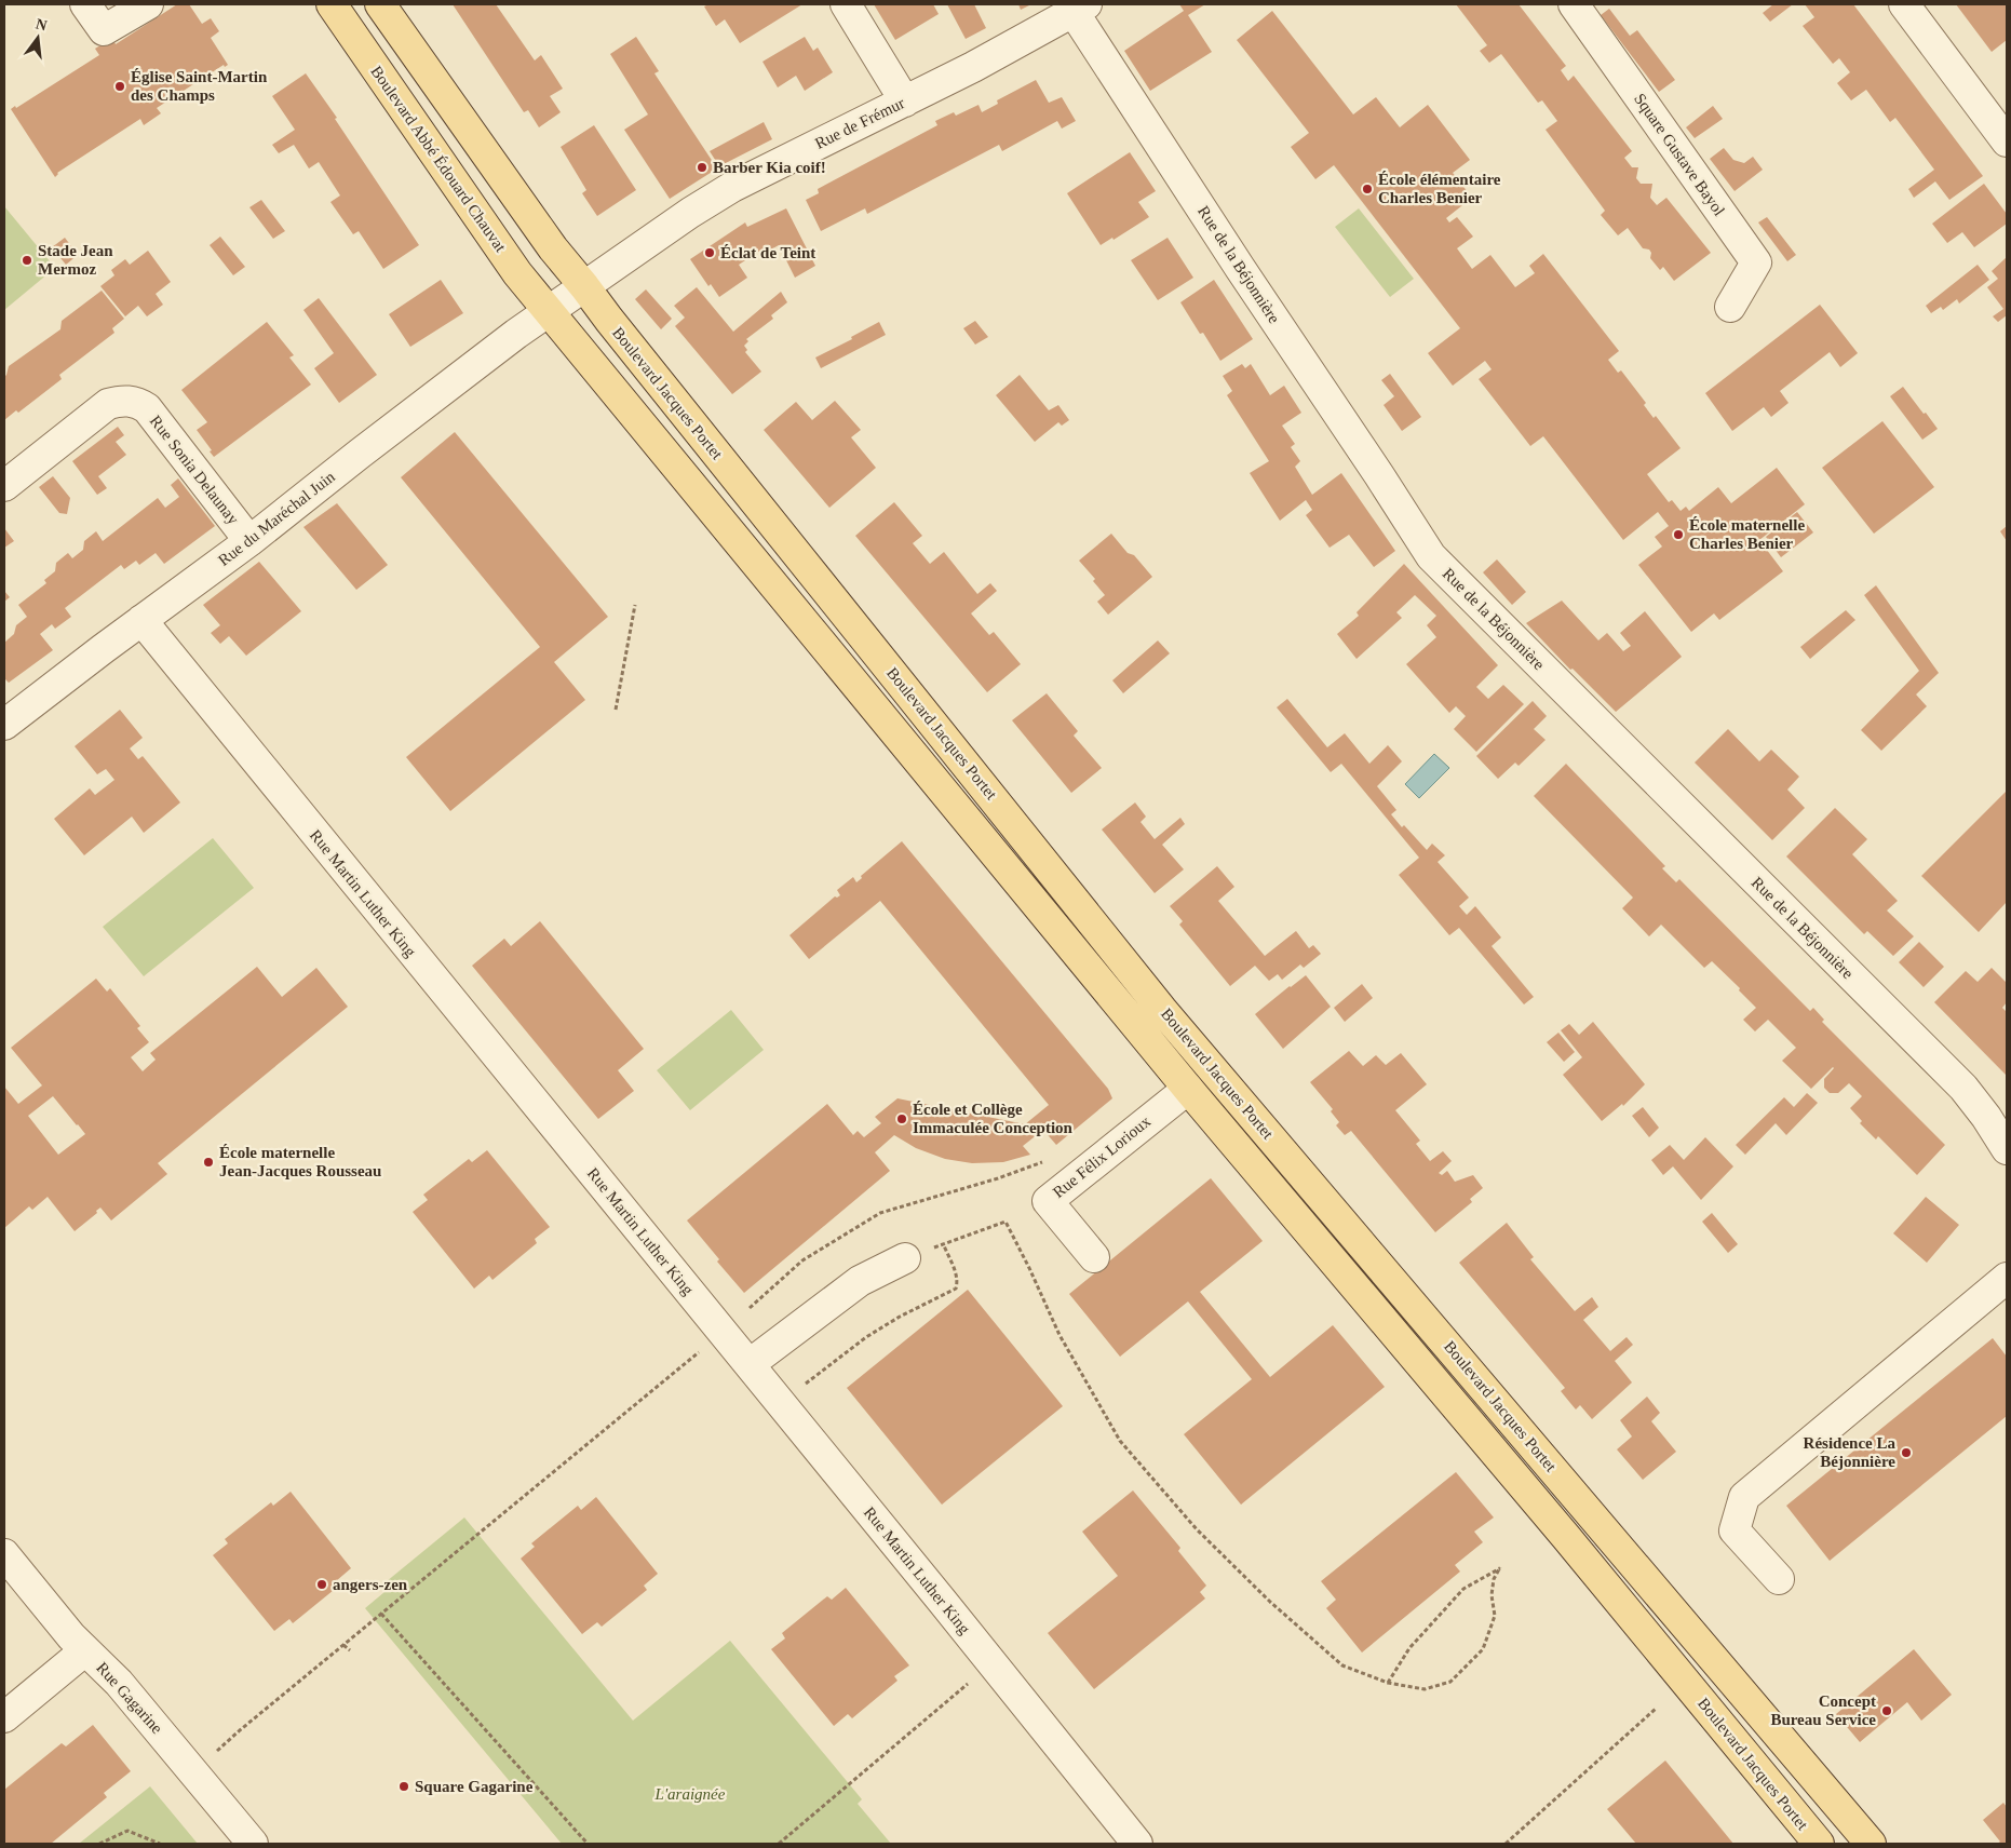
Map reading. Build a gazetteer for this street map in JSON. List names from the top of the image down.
{
  "streets": {
    "main road": ["Boulevard Abbé Édouard Chauvat", "Boulevard Jacques Portet"],
    "street": [
      "Rue de Frémur",
      "Square Gustave Bayol",
      "Rue de la Béjonnière",
      "Rue Sonia Delaunay",
      "Rue du Maréchal Juin",
      "Rue Martin Luther King",
      "Rue Félix Lorioux",
      "Rue Gagarine"
    ]
  },
  "crossings": [
    ["Rue de Frémur", "Boulevard Abbé Édouard Chauvat"],
    ["Rue de Frémur", "Rue de la Béjonnière"],
    ["Rue de Frémur", "Boulevard Jacques Portet"],
    ["Rue de Frémur", "Rue du Maréchal Juin"],
    ["Boulevard Abbé Édouard Chauvat", "Boulevard Jacques Portet"],
    ["Boulevard Abbé Édouard Chauvat", "Rue du Maréchal Juin"],
    ["Boulevard Jacques Portet", "Rue du Maréchal Juin"],
    ["Boulevard Jacques Portet", "Rue Félix Lorioux"],
    ["Rue Sonia Delaunay", "Rue du Maréchal Juin"],
    ["Rue du Maréchal Juin", "Rue Martin Luther King"]
  ],
  "parks": ["L'araignée"],
  "places": [
    "Église Saint-Martin des Champs",
    "Barber Kia coif!",
    "École élémentaire Charles Benier",
    "Éclat de Teint",
    "Stade Jean Mermoz",
    "École maternelle Charles Benier",
    "École et Collège Immaculée Conception",
    "École maternelle Jean-Jacques Rousseau",
    "Résidence La Béjonnière",
    "angers-zen",
    "Concept Bureau Service",
    "Square Gagarine"
  ],
  "north": "top"
}
